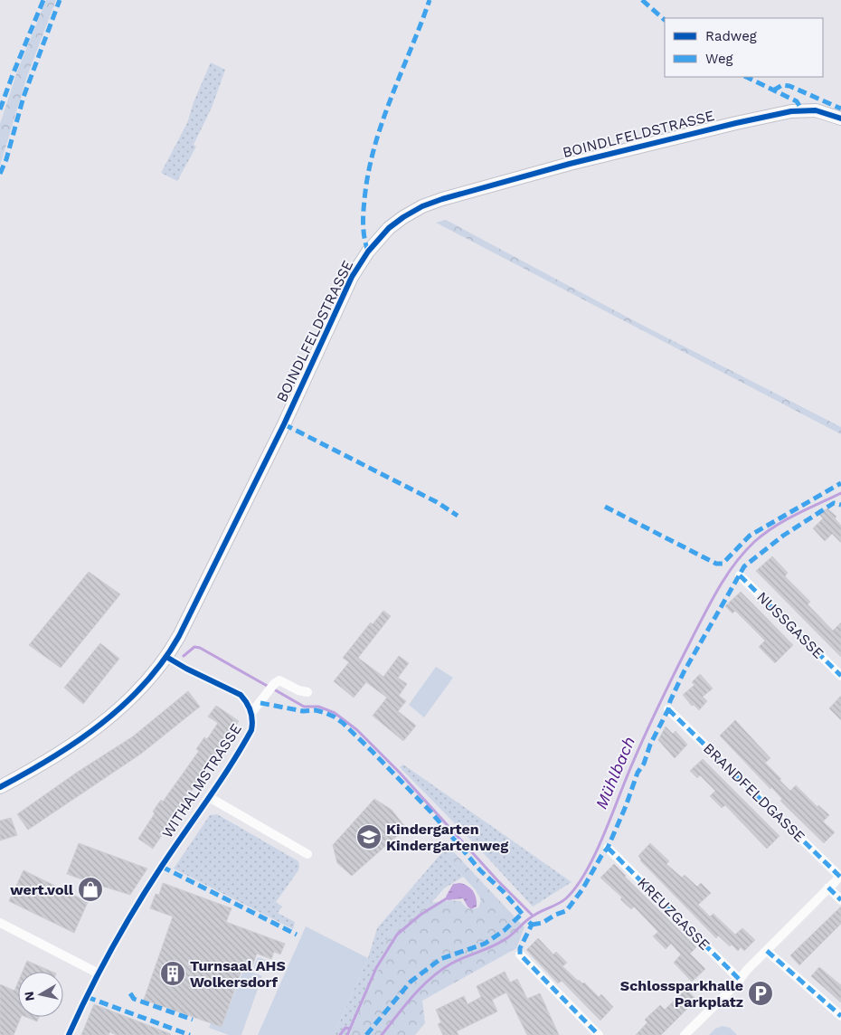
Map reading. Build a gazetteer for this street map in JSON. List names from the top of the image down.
{
  "streets": {
    "street": [
      "BOINDLFELDSTRASSE",
      "NUSSGASSE",
      "WITHALMSTRASSE",
      "BRANDFELDGASSE",
      "KREUZGASSE"
    ]
  },
  "crossings": [
    ["BOINDLFELDSTRASSE", "WITHALMSTRASSE"]
  ],
  "water": ["Mühlbach"],
  "places": {
    "school or university": ["Kindergarten Kindergartenweg"],
    "shop": ["wert.voll"],
    "building": ["Turnsaal AHS Wolkersdorf"],
    "parking": ["Schlossparkhalle Parkplatz"]
  },
  "legend": ["Radweg", "Weg"],
  "north": "left"
}
